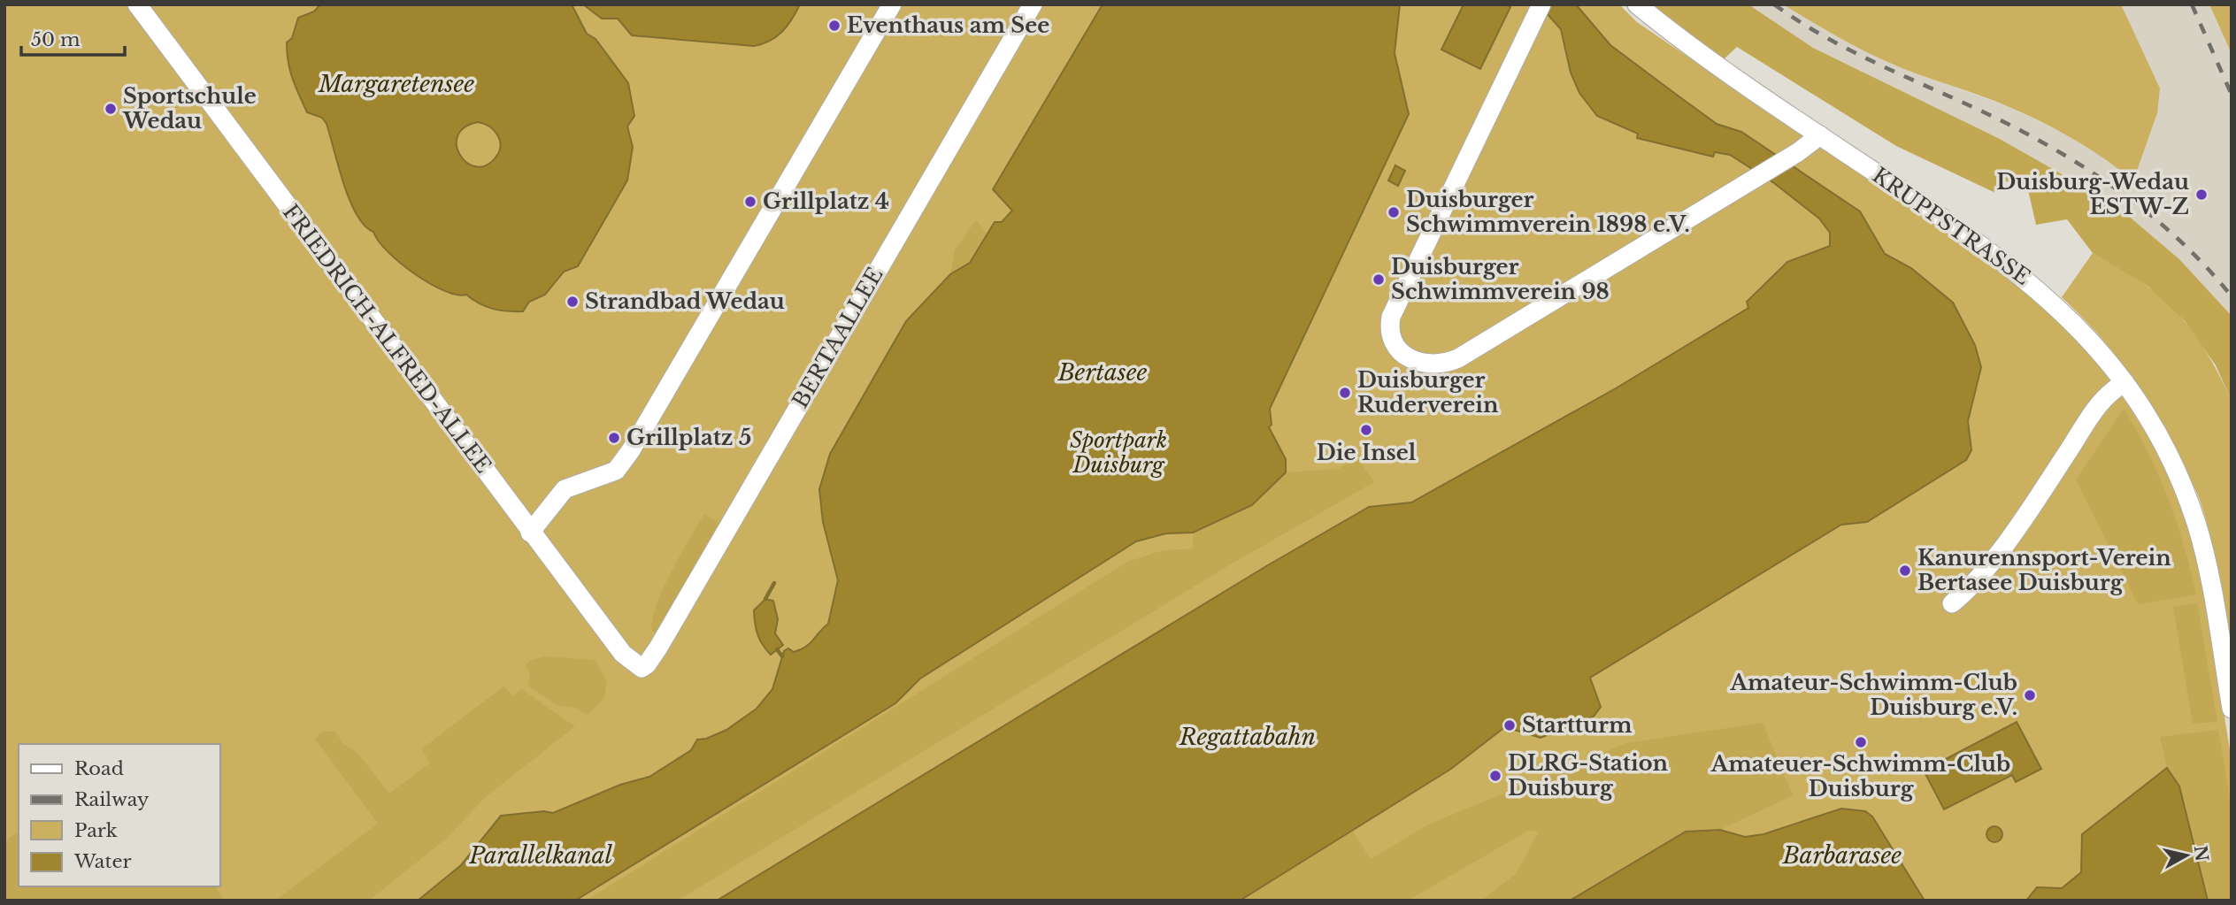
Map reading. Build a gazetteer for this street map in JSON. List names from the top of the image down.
{
  "streets": {
    "street": ["KRUPPSTRASSE", "BERTAALLEE", "FRIEDRICH-ALFRED-ALLEE"]
  },
  "crossings": [
    ["BERTAALLEE", "FRIEDRICH-ALFRED-ALLEE"]
  ],
  "water": [
    "Margaretensee",
    "Bertasee",
    "Regattabahn",
    "Parallelkanal",
    "Barbarasee"
  ],
  "parks": ["Sportpark Duisburg"],
  "places": [
    "Eventhaus am See",
    "Sportschule Wedau",
    "Duisburg-Wedau ESTW-Z",
    "Grillplatz 4",
    "Duisburger Schwimmverein 1898 e.V.",
    "Duisburger Schwimmverein 98",
    "Strandbad Wedau",
    "Duisburger Ruderverein",
    "Die Insel",
    "Grillplatz 5",
    "Kanurennsport-Verein Bertasee Duisburg",
    "Amateur-Schwimm-Club Duisburg e.V.",
    "Startturm",
    "Amateuer-Schwimm-Club Duisburg",
    "DLRG-Station Duisburg"
  ],
  "legend": [
    "Road",
    "Railway",
    "Park",
    "Water"
  ],
  "scale_bar": "50 m",
  "north": "right"
}
